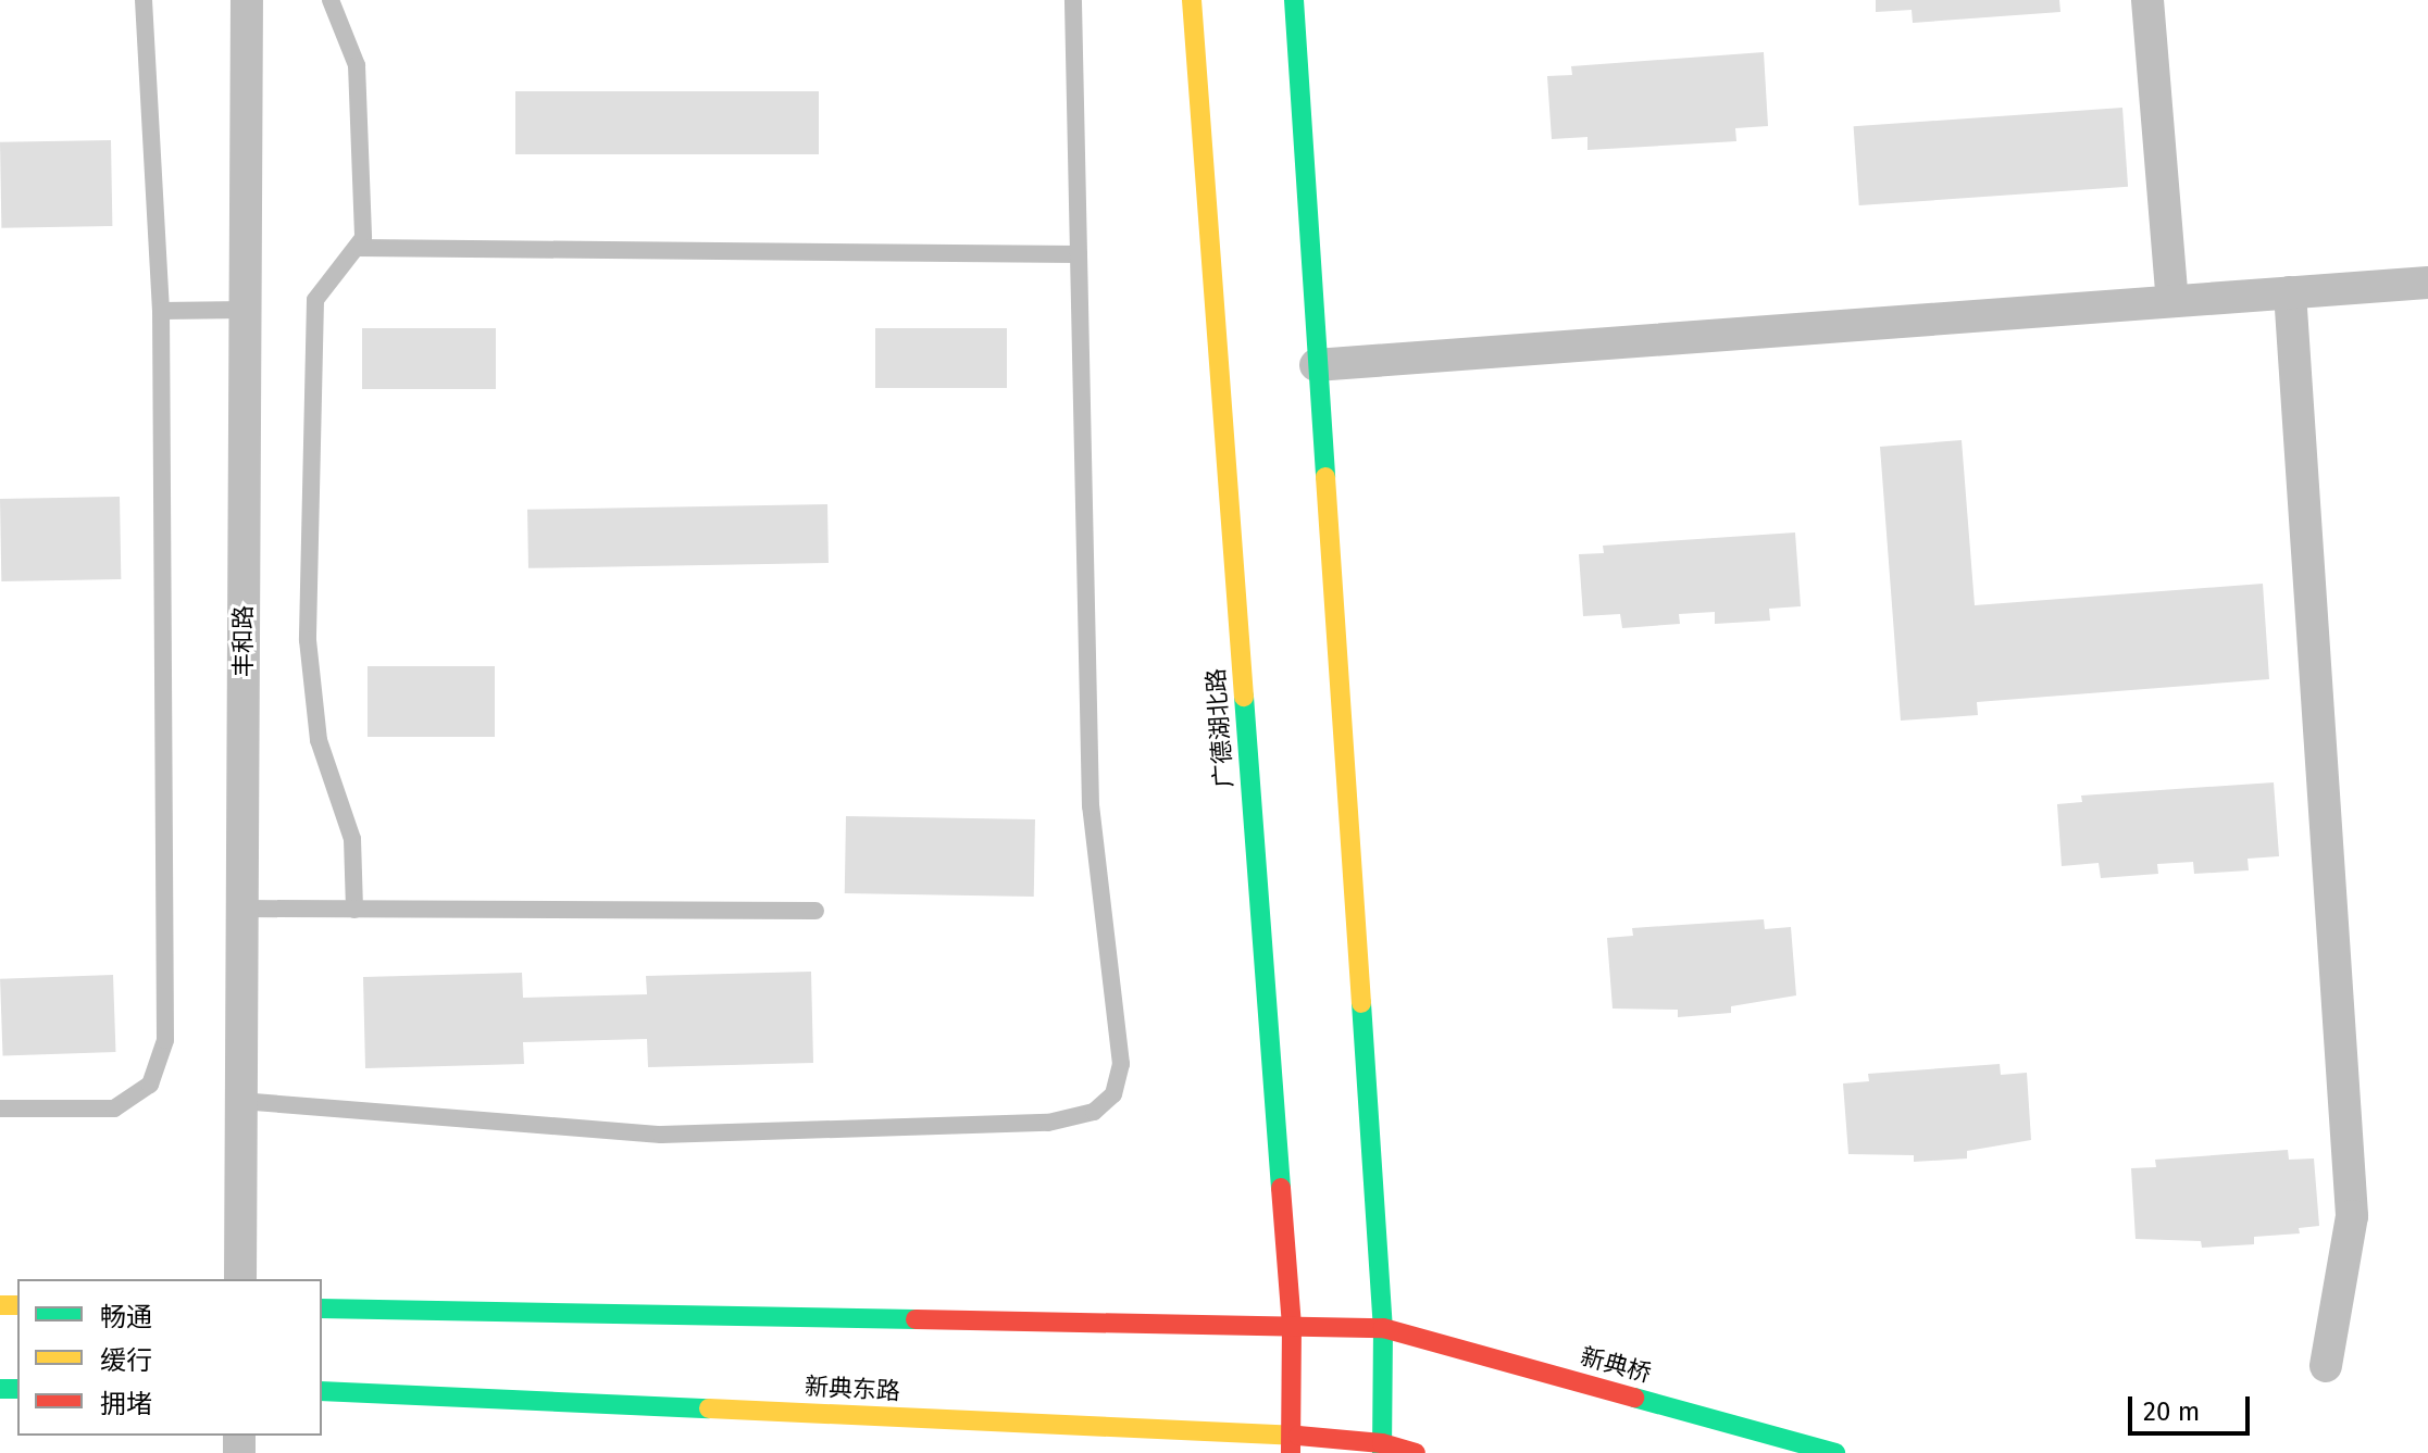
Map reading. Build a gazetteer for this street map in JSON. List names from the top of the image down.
{
  "streets": {
    "main road": ["广德湖北路", "新典桥", "新典东路"],
    "street": ["丰和路"]
  },
  "crossings": [
    ["广德湖北路", "新典东路"]
  ],
  "legend": ["畅通", "缓行", "拥堵"],
  "scale_bar": "20 m"
}
